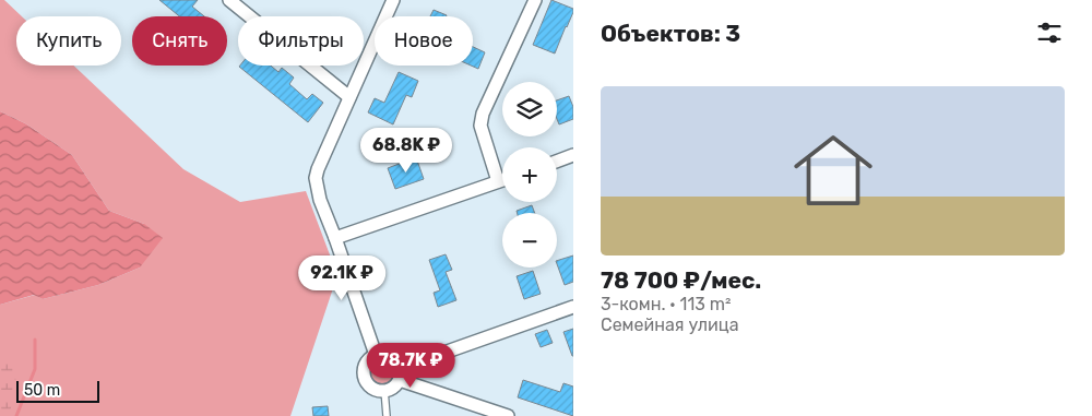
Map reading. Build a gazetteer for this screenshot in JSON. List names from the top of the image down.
{
  "scale_bar": "50 m",
  "page": {
    "heading": "Объектов: 3",
    "chip": [
      "Купить",
      "Снять",
      "Фильтры",
      "Новое"
    ],
    "list": [
      {
        "name": "78 700 ₽/мес.",
        "note": "3-комн. · 113 m² · Семейная улица"
      }
    ],
    "map_buttons": ["+", "−"],
    "price": ["68.8K ₽", "92.1K ₽", "78.7K ₽"],
    "scale": "50 m"
  }
}
